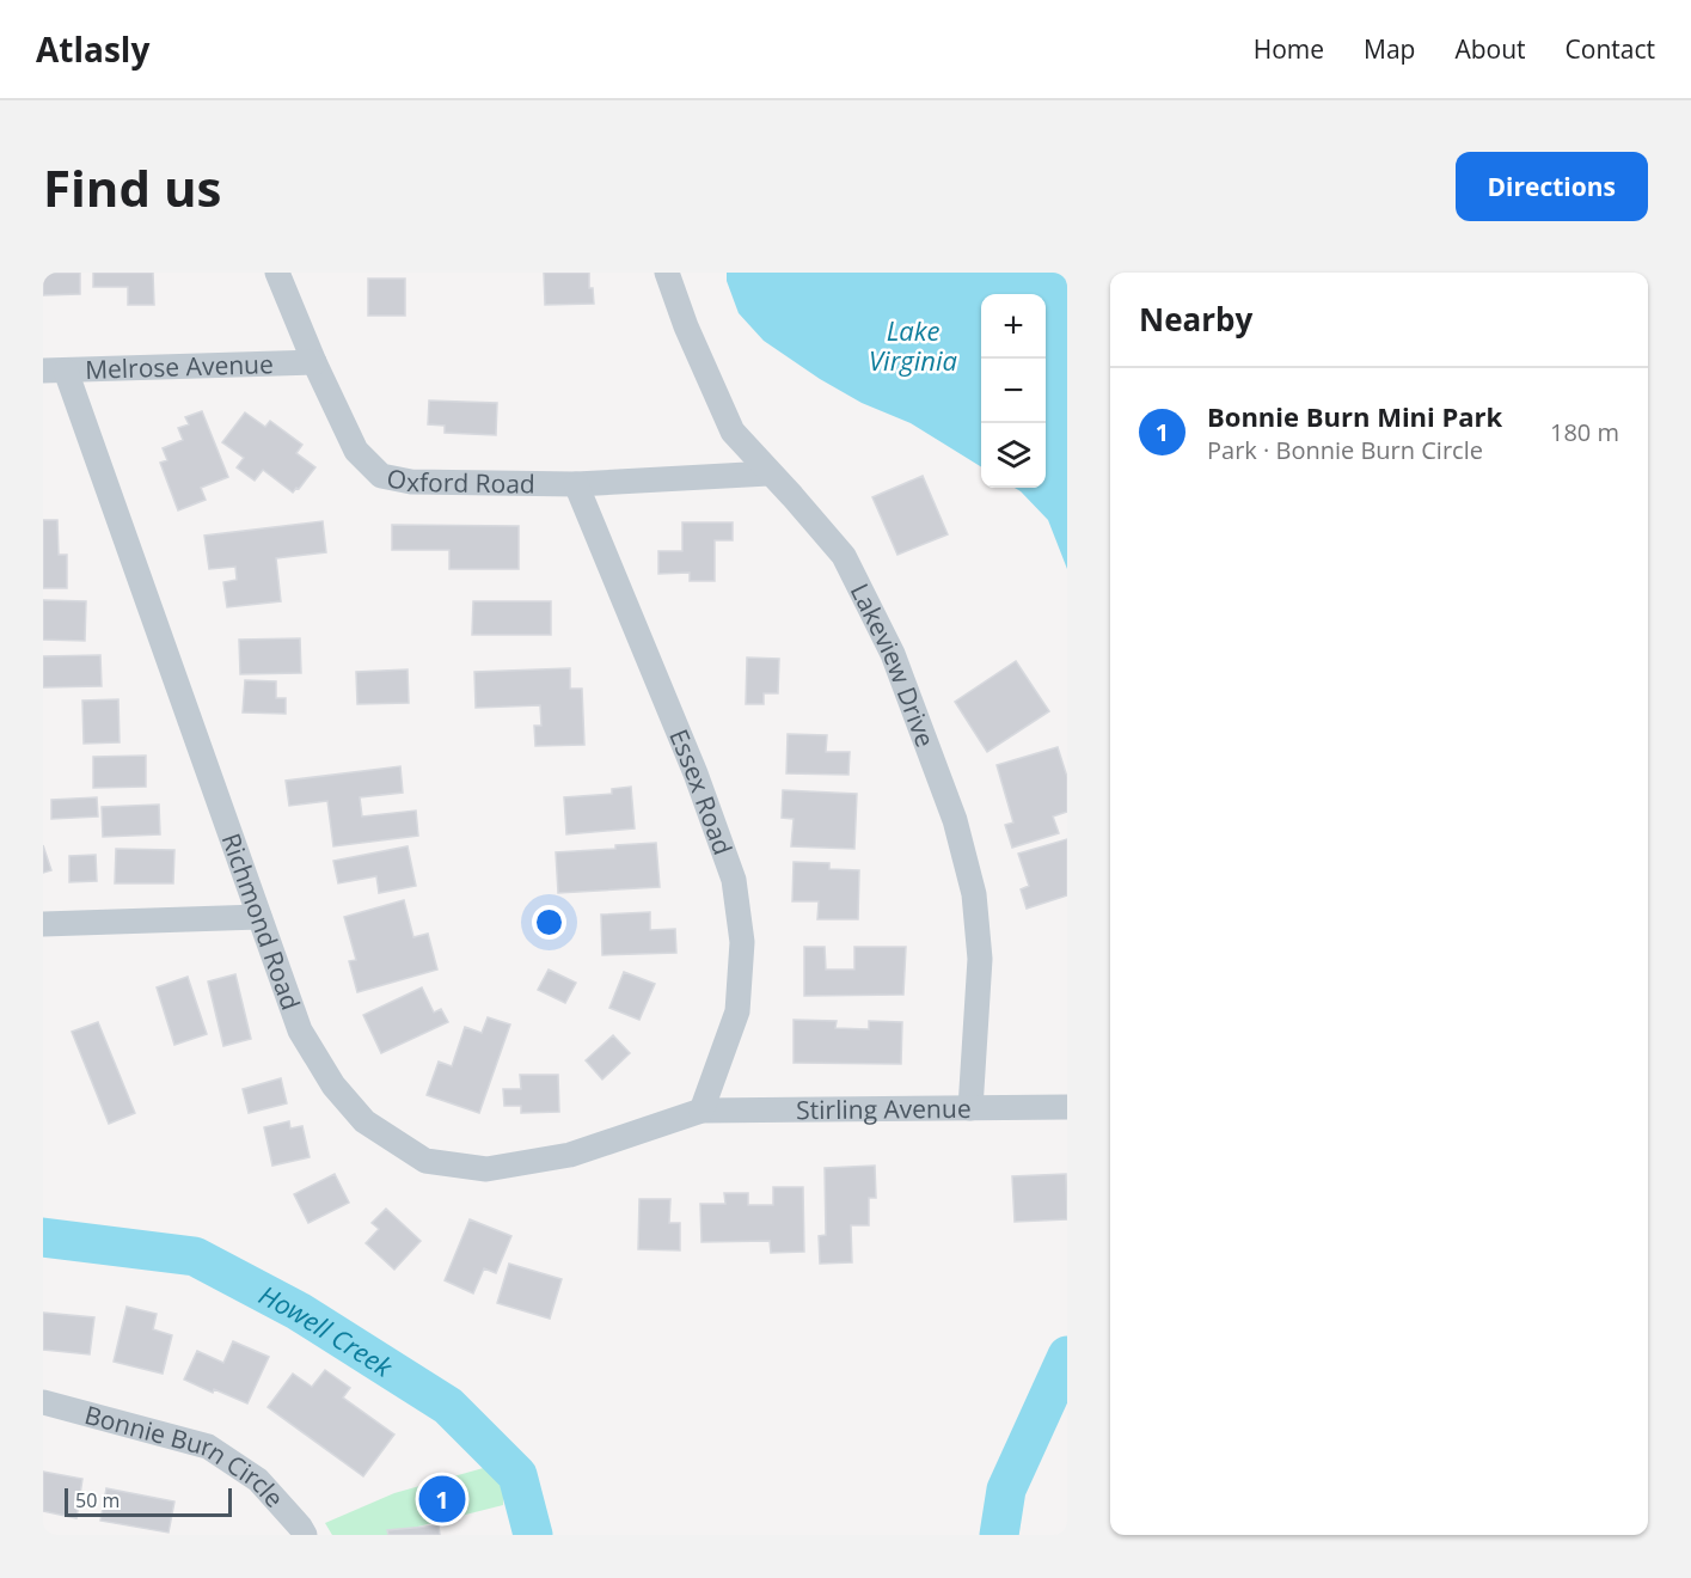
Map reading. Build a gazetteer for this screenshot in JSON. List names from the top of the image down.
{
  "streets": {
    "street": [
      "Melrose Avenue",
      "Oxford Road",
      "Lakeview Drive",
      "Essex Road",
      "Richmond Road",
      "Stirling Avenue",
      "Bonnie Burn Circle"
    ]
  },
  "crossings": [
    ["Melrose Avenue", "Oxford Road"],
    ["Melrose Avenue", "Richmond Road"],
    ["Oxford Road", "Lakeview Drive"],
    ["Oxford Road", "Essex Road"],
    ["Lakeview Drive", "Stirling Avenue"],
    ["Essex Road", "Richmond Road"],
    ["Essex Road", "Stirling Avenue"],
    ["Richmond Road", "Stirling Avenue"]
  ],
  "water": ["Lake Virginia", "Howell Creek"],
  "scale_bar": "50 m",
  "page": {
    "header": "Atlasly",
    "nav": [
      "Home",
      "Map",
      "About",
      "Contact"
    ],
    "buttons": "Directions",
    "title": "Find us",
    "heading": "Nearby",
    "map_buttons": ["+", "−"],
    "list": [
      {
        "mark": "1",
        "name": "Bonnie Burn Mini Park",
        "note": "Park · Bonnie Burn Circle",
        "value": "180 m"
      }
    ],
    "pins": "1",
    "scale": "50 m"
  }
}
